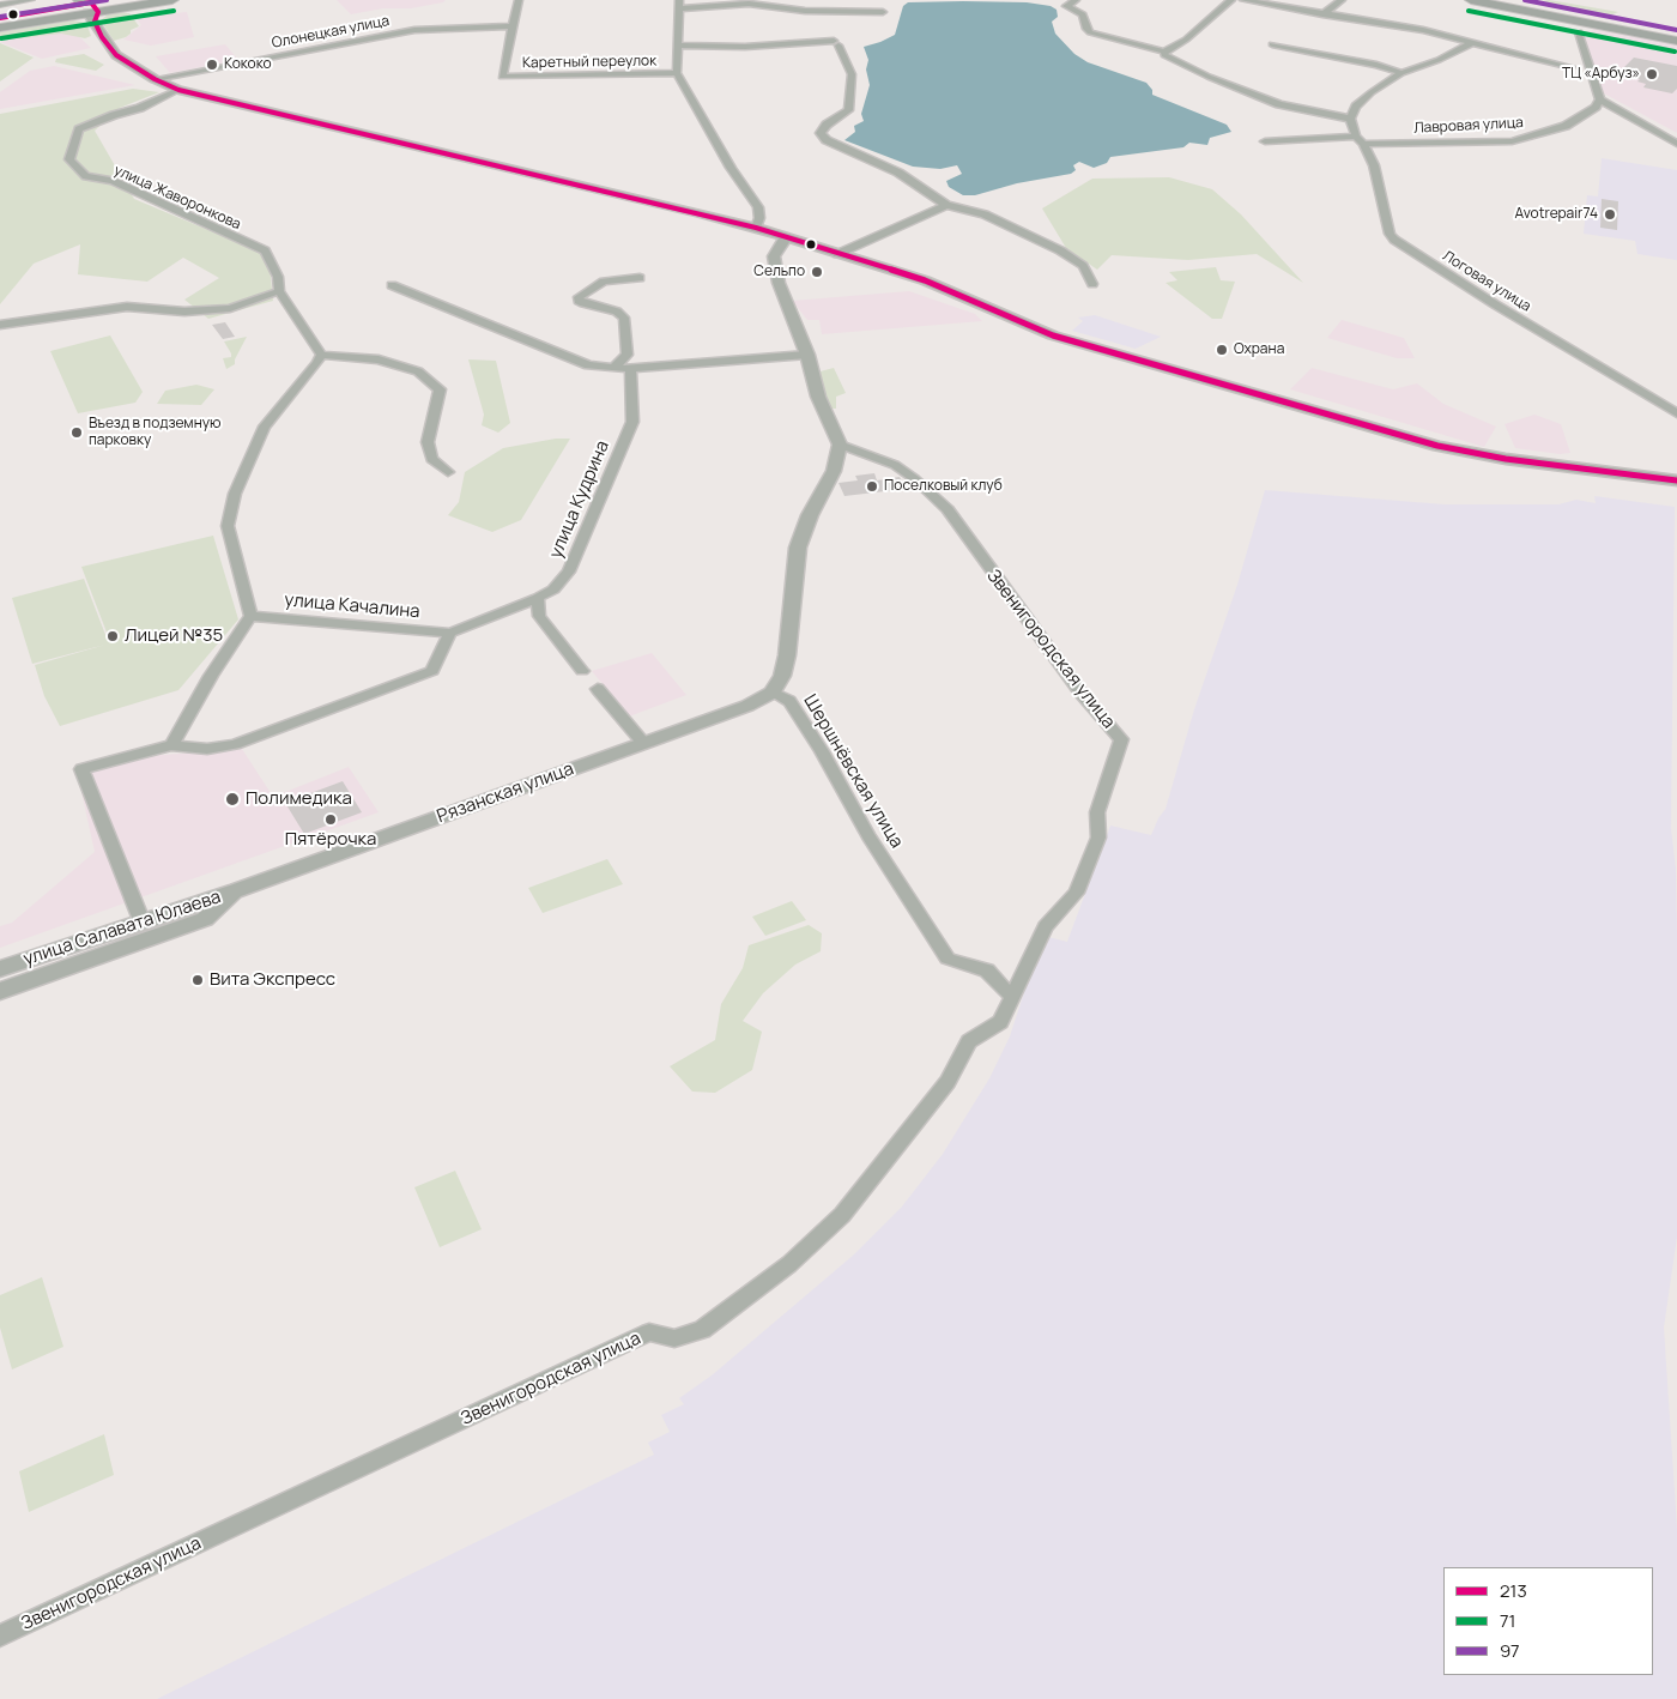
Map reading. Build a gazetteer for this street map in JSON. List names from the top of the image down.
{
  "streets": {
    "street": [
      "Олонецкая улица",
      "Каретный переулок",
      "Лавровая улица",
      "улица Жаворонкова",
      "Логовая улица",
      "улица Кудрина",
      "улица Качалина",
      "Звенигородская улица",
      "Шершнёвская улица",
      "Рязанская улица",
      "улица Салавата Юлаева"
    ]
  },
  "crossings": [
    ["Олонецкая улица", "Каретный переулок"],
    ["Лавровая улица", "Логовая улица"],
    ["Звенигородская улица", "Шершнёвская улица"],
    ["Шершнёвская улица", "Рязанская улица"],
    ["Рязанская улица", "улица Салавата Юлаева"]
  ],
  "places": [
    "Кококо",
    "ТЦ «Арбуз»",
    "Avotrepair74",
    "Сельпо",
    "Охрана",
    "Въезд в подземную парковку",
    "Поселковый клуб",
    "Лицей №35",
    "Полимедика",
    "Пятёрочка",
    "Вита Экспресс"
  ],
  "lines": ["transit line 97", "transit line 213", "transit line 71"],
  "legend": ["213", "71", "97"]
}
